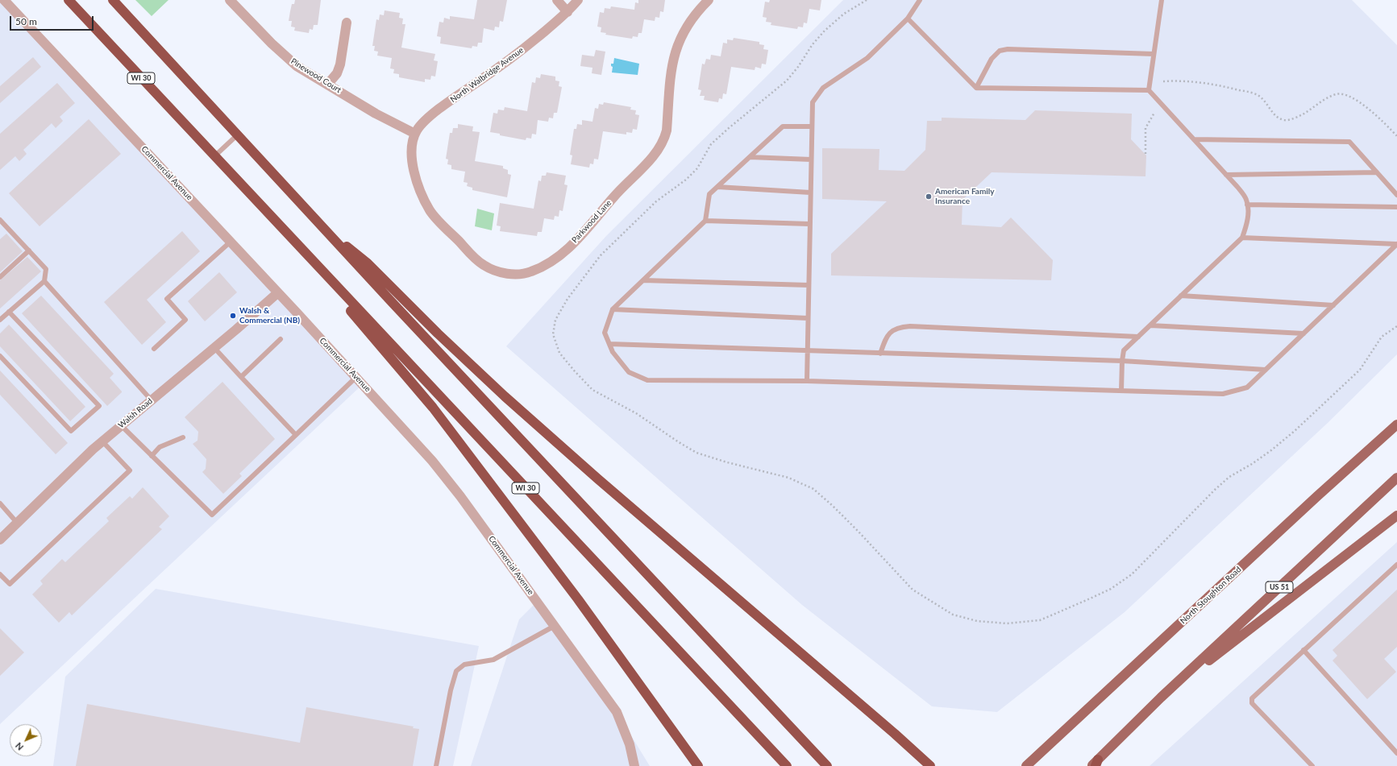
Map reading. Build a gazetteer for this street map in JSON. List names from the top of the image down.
{
  "streets": {
    "highway": ["WI 30"],
    "main road": ["US 51", "North Stoughton Road"],
    "street": [
      "North Walbridge Avenue",
      "Pinewood Court",
      "Commercial Avenue",
      "Parkwood Lane",
      "Walsh Road"
    ]
  },
  "crossings": [
    ["North Walbridge Avenue", "Pinewood Court"],
    ["North Walbridge Avenue", "Parkwood Lane"],
    ["Commercial Avenue", "Walsh Road"]
  ],
  "places": ["American Family Insurance", "Walsh & Commercial (NB)"],
  "scale_bar": "50 m",
  "north": "bottom left"
}
